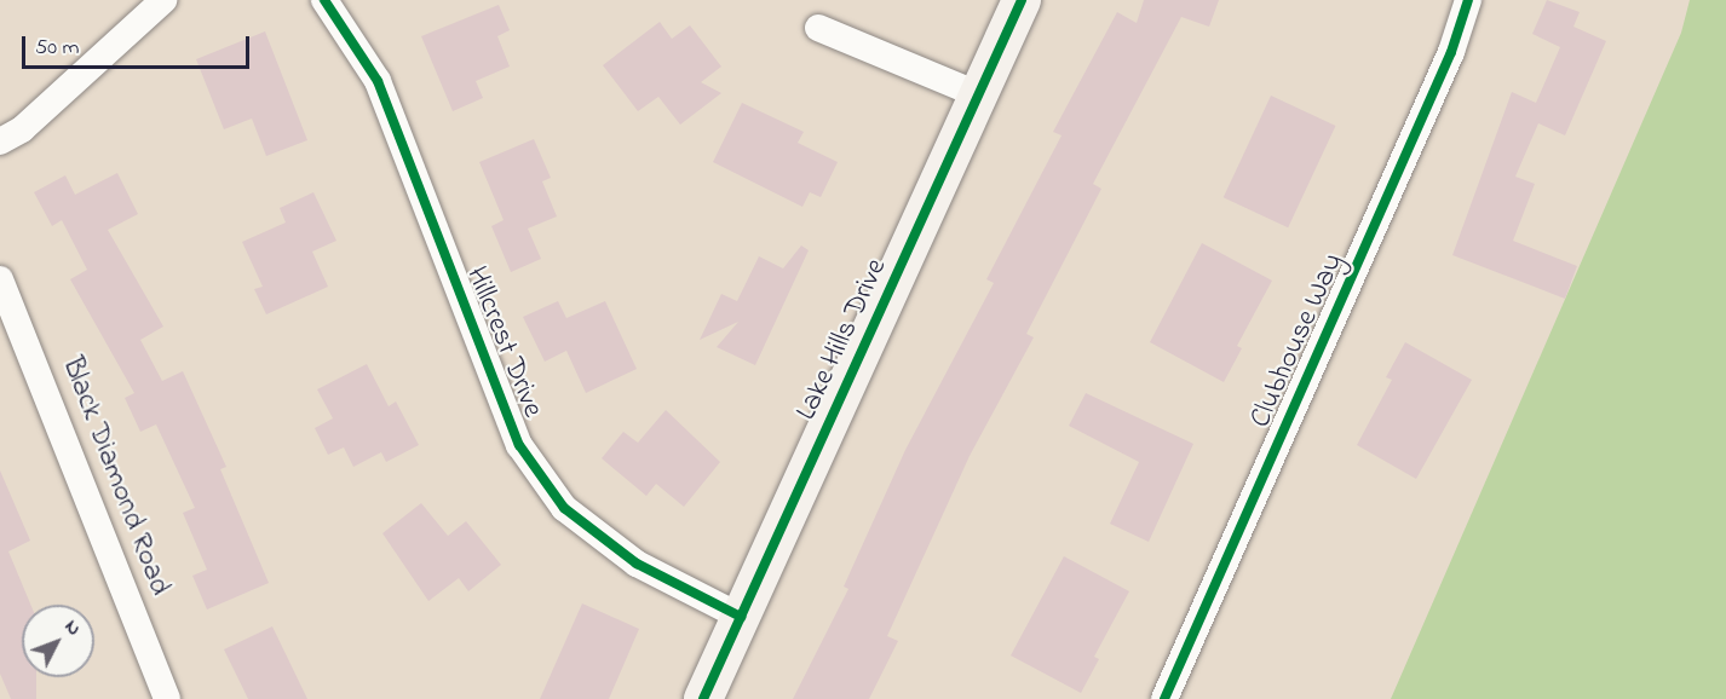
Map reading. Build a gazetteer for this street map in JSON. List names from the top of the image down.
{
  "streets": {
    "street": [
      "Lake Hills Drive",
      "Clubhouse Way",
      "Hillcrest Drive",
      "Black Diamond Road"
    ]
  },
  "crossings": [
    ["Lake Hills Drive", "Hillcrest Drive"]
  ],
  "scale_bar": "50 m",
  "north": "top right"
}
